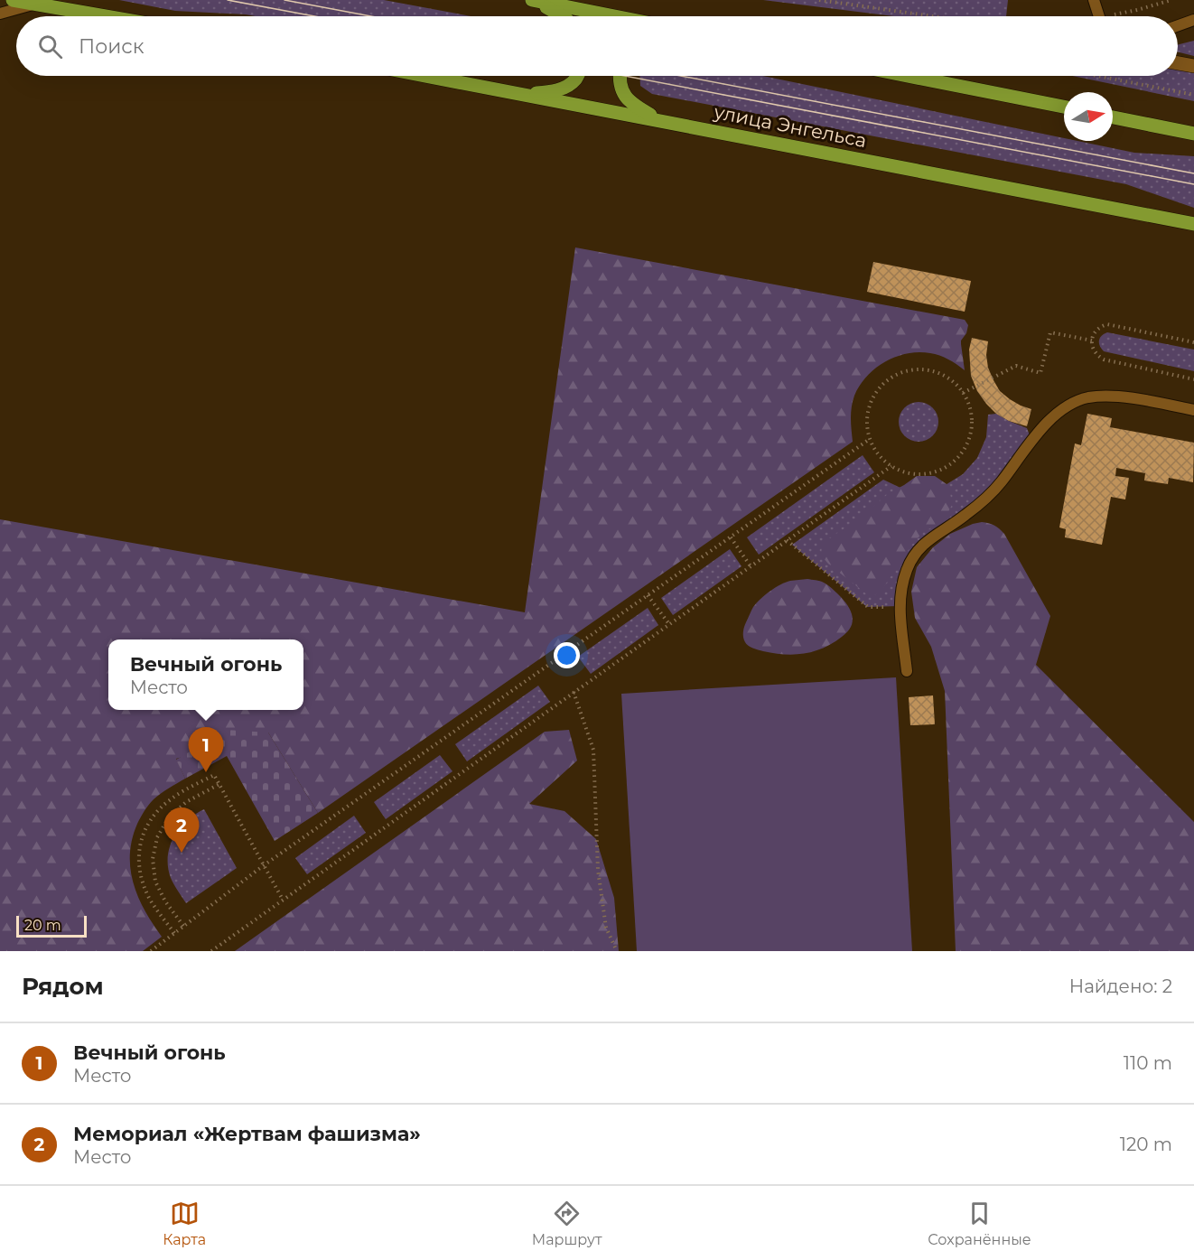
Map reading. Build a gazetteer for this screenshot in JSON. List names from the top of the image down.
{
  "streets": {
    "main road": ["улица Энгельса"]
  },
  "scale_bar": "20 m",
  "north": "right",
  "page": {
    "search": "Поиск",
    "popup": ["Вечный огонь", "Место"],
    "pins": ["1", "2"],
    "scale": "20 m",
    "heading": ["Рядом", "Найдено: 2"],
    "list": [
      {
        "mark": "1",
        "name": "Вечный огонь",
        "note": "Место",
        "value": "110 m"
      },
      {
        "mark": "2",
        "name": "Мемориал «Жертвам фашизма»",
        "note": "Место",
        "value": "120 m"
      }
    ],
    "nav": ["Карта", "Маршрут", "Сохранённые"]
  }
}
